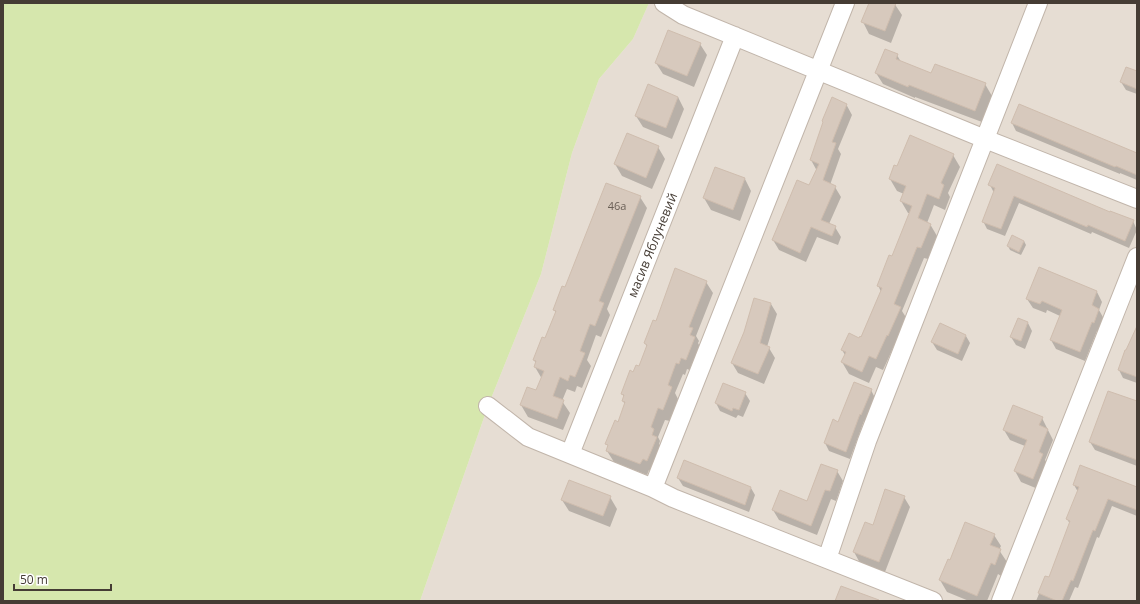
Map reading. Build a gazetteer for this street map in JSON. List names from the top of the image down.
{
  "streets": {
    "street": ["масив Яблуневий"]
  },
  "house_numbers": ["46а"],
  "scale_bar": "50 m"
}
